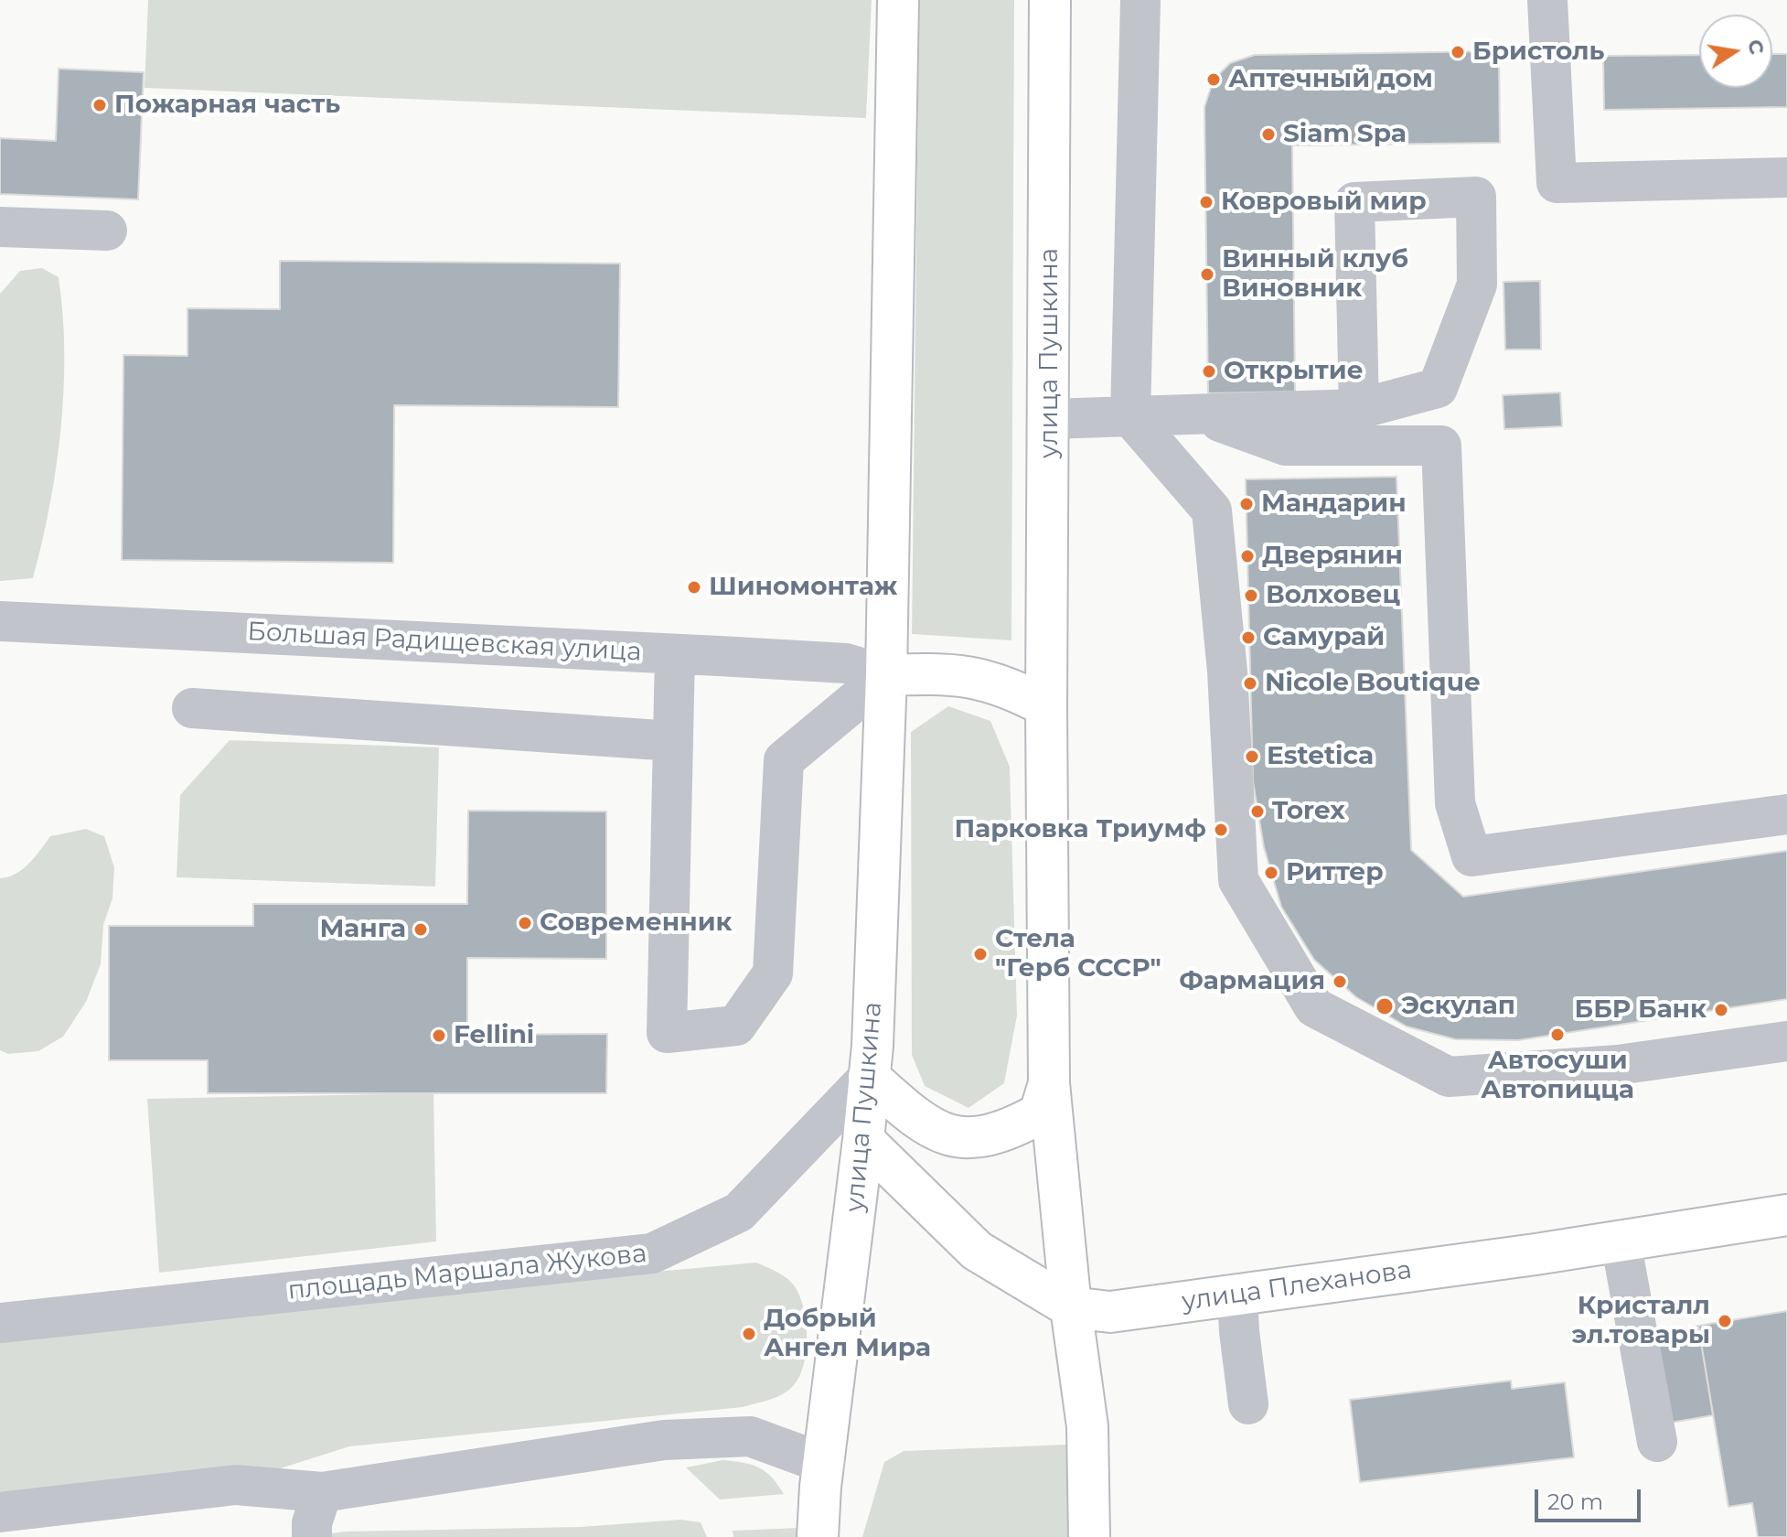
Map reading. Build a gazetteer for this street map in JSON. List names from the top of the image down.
{
  "streets": {
    "main road": ["улица Пушкина", "улица Плеханова"],
    "street": ["Большая Радищевская улица", "площадь Маршала Жукова"]
  },
  "crossings": [
    ["улица Пушкина", "Большая Радищевская улица"],
    ["улица Пушкина", "площадь Маршала Жукова"],
    ["улица Пушкина", "улица Плеханова"]
  ],
  "places": [
    "Бристоль",
    "Аптечный дом",
    "Пожарная часть",
    "Siam Spa",
    "Ковровый мир",
    "Винный клуб Виновник",
    "Открытие",
    "Мандарин",
    "Дверянин",
    "Шиномонтаж",
    "Волховец",
    "Самурай",
    "Nicole Boutique",
    "Estetica",
    "Torex",
    "Парковка Триумф",
    "Риттер",
    "Современник",
    "Манга",
    "Стела \"Герб СССР\"",
    "Фармация",
    "Эскулап",
    "ББР Банк",
    "Автосуши Автопицца",
    "Fellini",
    "Кристалл эл.товары",
    "Добрый Ангел Мира"
  ],
  "scale_bar": "20 m",
  "north": "right"
}
